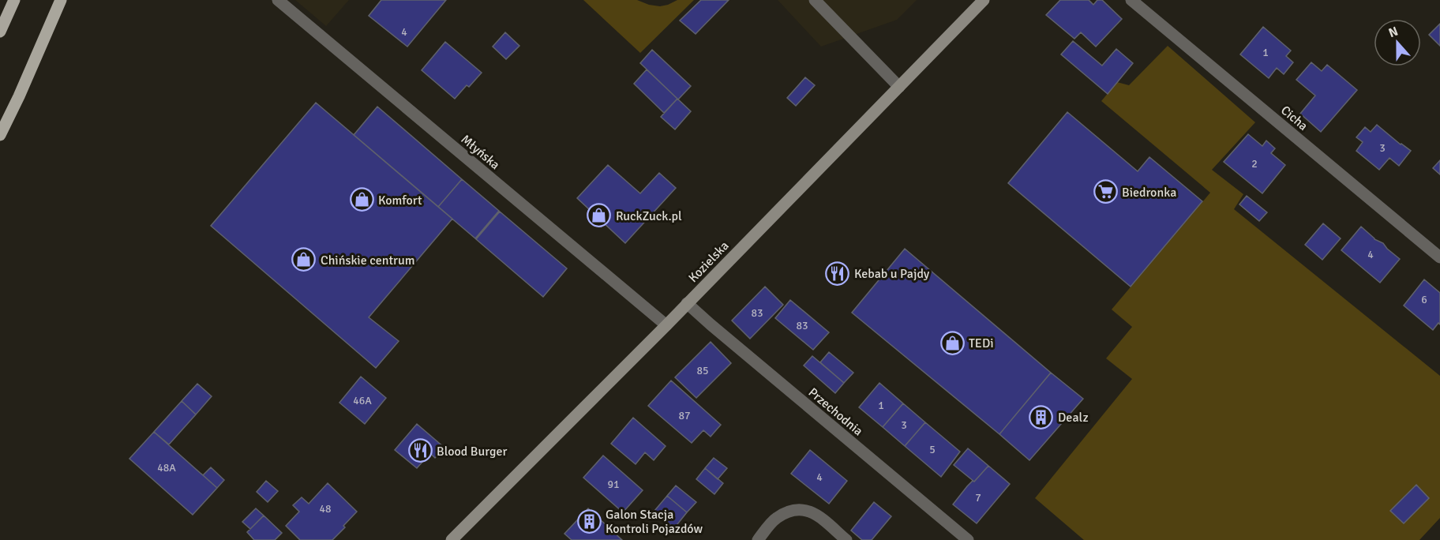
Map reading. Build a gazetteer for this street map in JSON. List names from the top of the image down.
{
  "streets": {
    "main road": ["Kozielska"],
    "street": ["Cicha", "Młyńska", "Przechodnia"]
  },
  "crossings": [
    ["Młyńska", "Kozielska"],
    ["Kozielska", "Przechodnia"]
  ],
  "places": {
    "supermarket": ["Biedronka"],
    "shop": [
      "Komfort",
      "RuckZuck.pl",
      "Chińskie centrum",
      "TEDi"
    ],
    "restaurant": ["Kebab u Pajdy", "Blood Burger"],
    "building": ["Dealz", "Galon Stacja Kontroli Pojazdów"]
  },
  "house_numbers": [
    "4",
    "1",
    "3",
    "2",
    "4",
    "6",
    "83",
    "83",
    "85",
    "46A",
    "1",
    "87",
    "3",
    "5",
    "48A",
    "4",
    "91",
    "7",
    "48"
  ],
  "north": "top"
}
